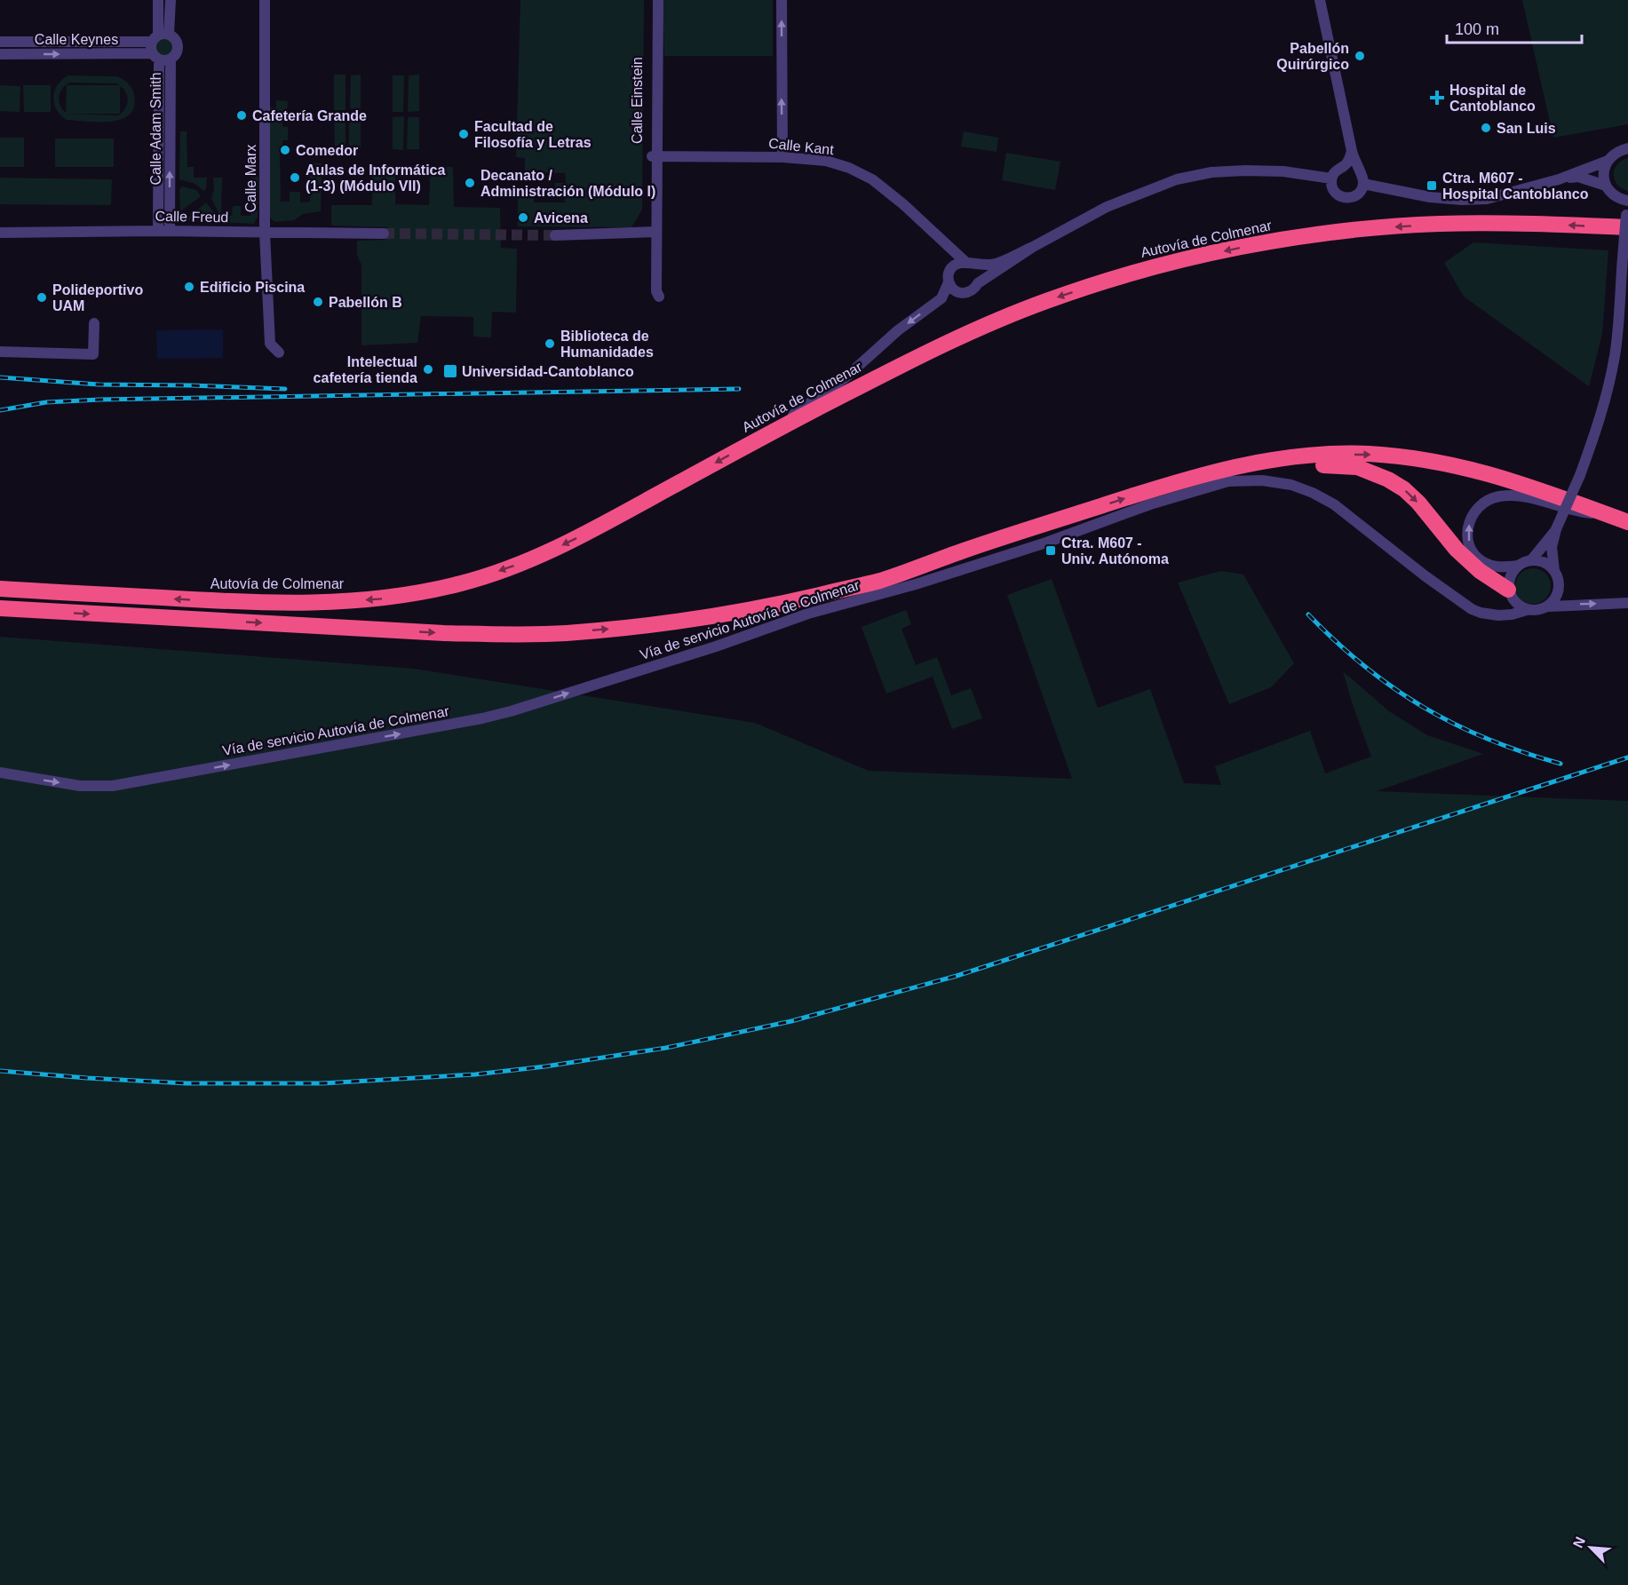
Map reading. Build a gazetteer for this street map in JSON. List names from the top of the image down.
{
  "streets": {
    "highway": ["Autovía de Colmenar"],
    "street": [
      "Calle Keynes",
      "Calle Einstein",
      "Calle Adam Smith",
      "Calle Kant",
      "Calle Marx",
      "Calle Freud",
      "Vía de servicio Autovía de Colmenar"
    ]
  },
  "crossings": [
    ["Calle Keynes", "Calle Adam Smith"],
    ["Calle Einstein", "Calle Kant"],
    ["Calle Adam Smith", "Calle Freud"],
    ["Calle Marx", "Calle Freud"]
  ],
  "one_way": ["Vía de servicio Autovía de Colmenar"],
  "places": {
    "other": [
      "Pabellón Quirúrgico",
      "Cafetería Grande",
      "San Luis",
      "Facultad de Filosofía y Letras",
      "Comedor",
      "Aulas de Informática (1-3) (Módulo VII)",
      "Decanato / Administración (Módulo I)",
      "Avicena",
      "Edificio Piscina",
      "Polideportivo UAM",
      "Pabellón B",
      "Biblioteca de Humanidades",
      "Intelectual cafetería tienda"
    ],
    "health": ["Hospital de Cantoblanco"],
    "transit": ["Ctra. M607 - Hospital Cantoblanco", "Universidad-Cantoblanco", "Ctra. M607 - Univ. Autónoma"]
  },
  "scale_bar": "100 m",
  "north": "top left"
}
